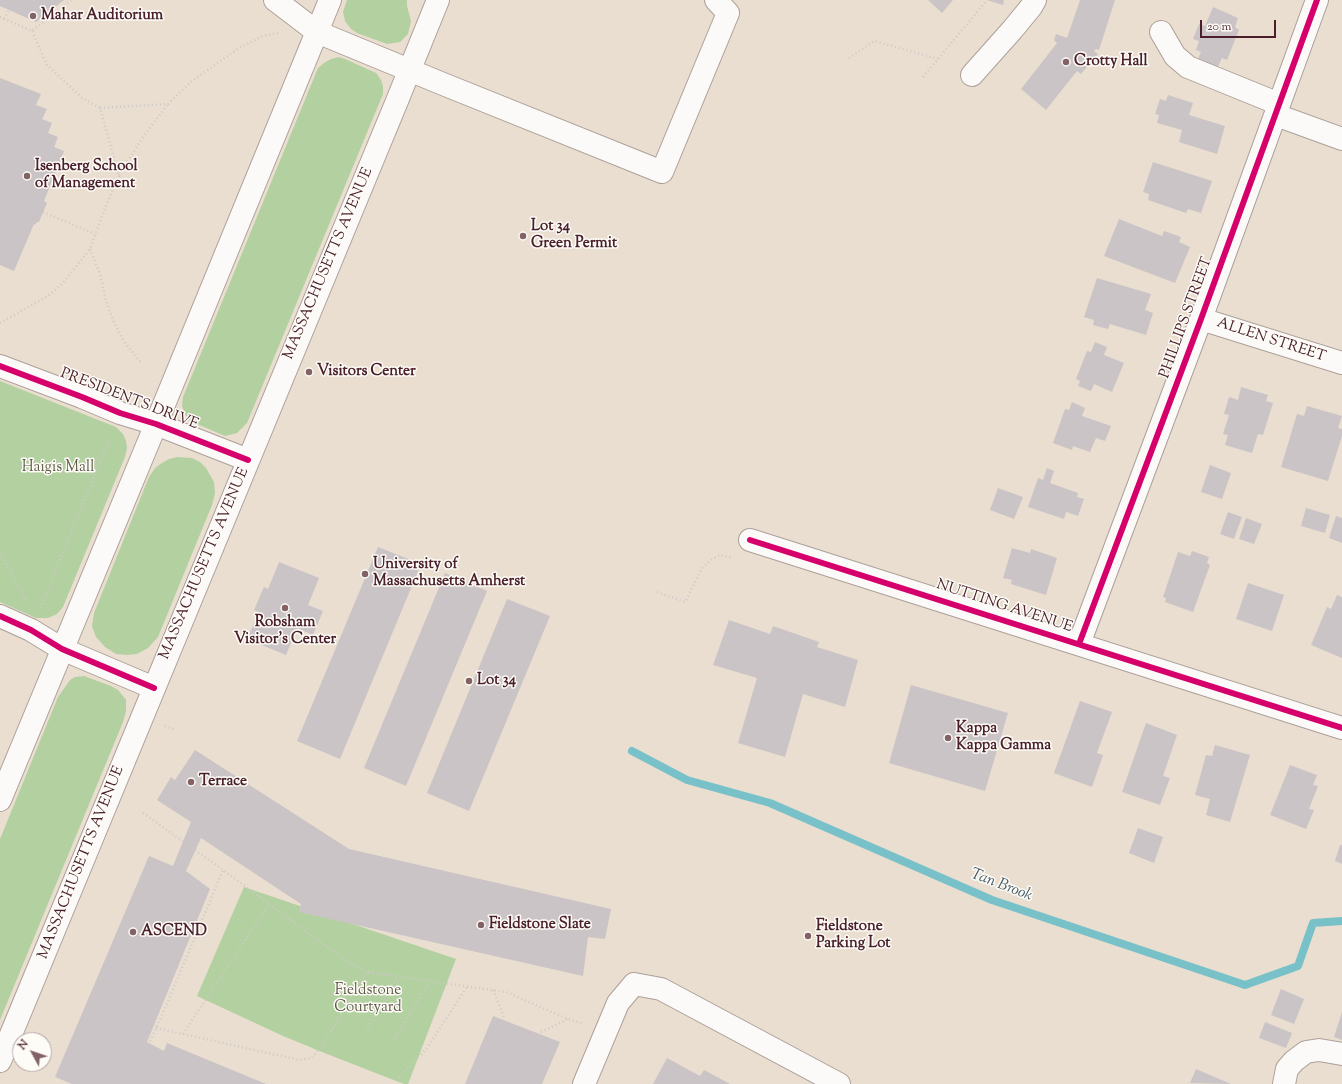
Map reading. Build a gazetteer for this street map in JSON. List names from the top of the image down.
{
  "streets": {
    "main road": [
      "MASSACHUSETTS AVENUE",
      "PHILLIPS STREET",
      "ALLEN STREET",
      "PRESIDENTS DRIVE",
      "NUTTING AVENUE"
    ]
  },
  "crossings": [
    ["MASSACHUSETTS AVENUE", "PRESIDENTS DRIVE"],
    ["PHILLIPS STREET", "ALLEN STREET"],
    ["PHILLIPS STREET", "NUTTING AVENUE"]
  ],
  "water": ["Tan Brook"],
  "parks": ["Haigis Mall", "Fieldstone Courtyard"],
  "places": [
    "Mahar Auditorium",
    "Crotty Hall",
    "Isenberg School of Management",
    "Lot 34 Green Permit",
    "Visitors Center",
    "University of Massachusetts Amherst",
    "Robsham Visitor's Center",
    "Lot 34",
    "Kappa Kappa Gamma",
    "Terrace",
    "Fieldstone Slate",
    "ASCEND",
    "Fieldstone Parking Lot"
  ],
  "scale_bar": "20 m",
  "north": "top left"
}
